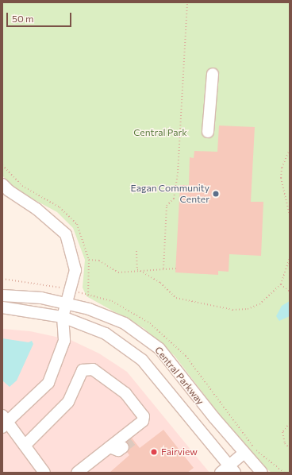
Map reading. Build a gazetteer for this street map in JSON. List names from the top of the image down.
{
  "streets": {
    "street": ["Central Parkway"]
  },
  "parks": ["Central Park"],
  "places": ["Eagan Community Center", "Fairview"],
  "scale_bar": "50 m"
}
